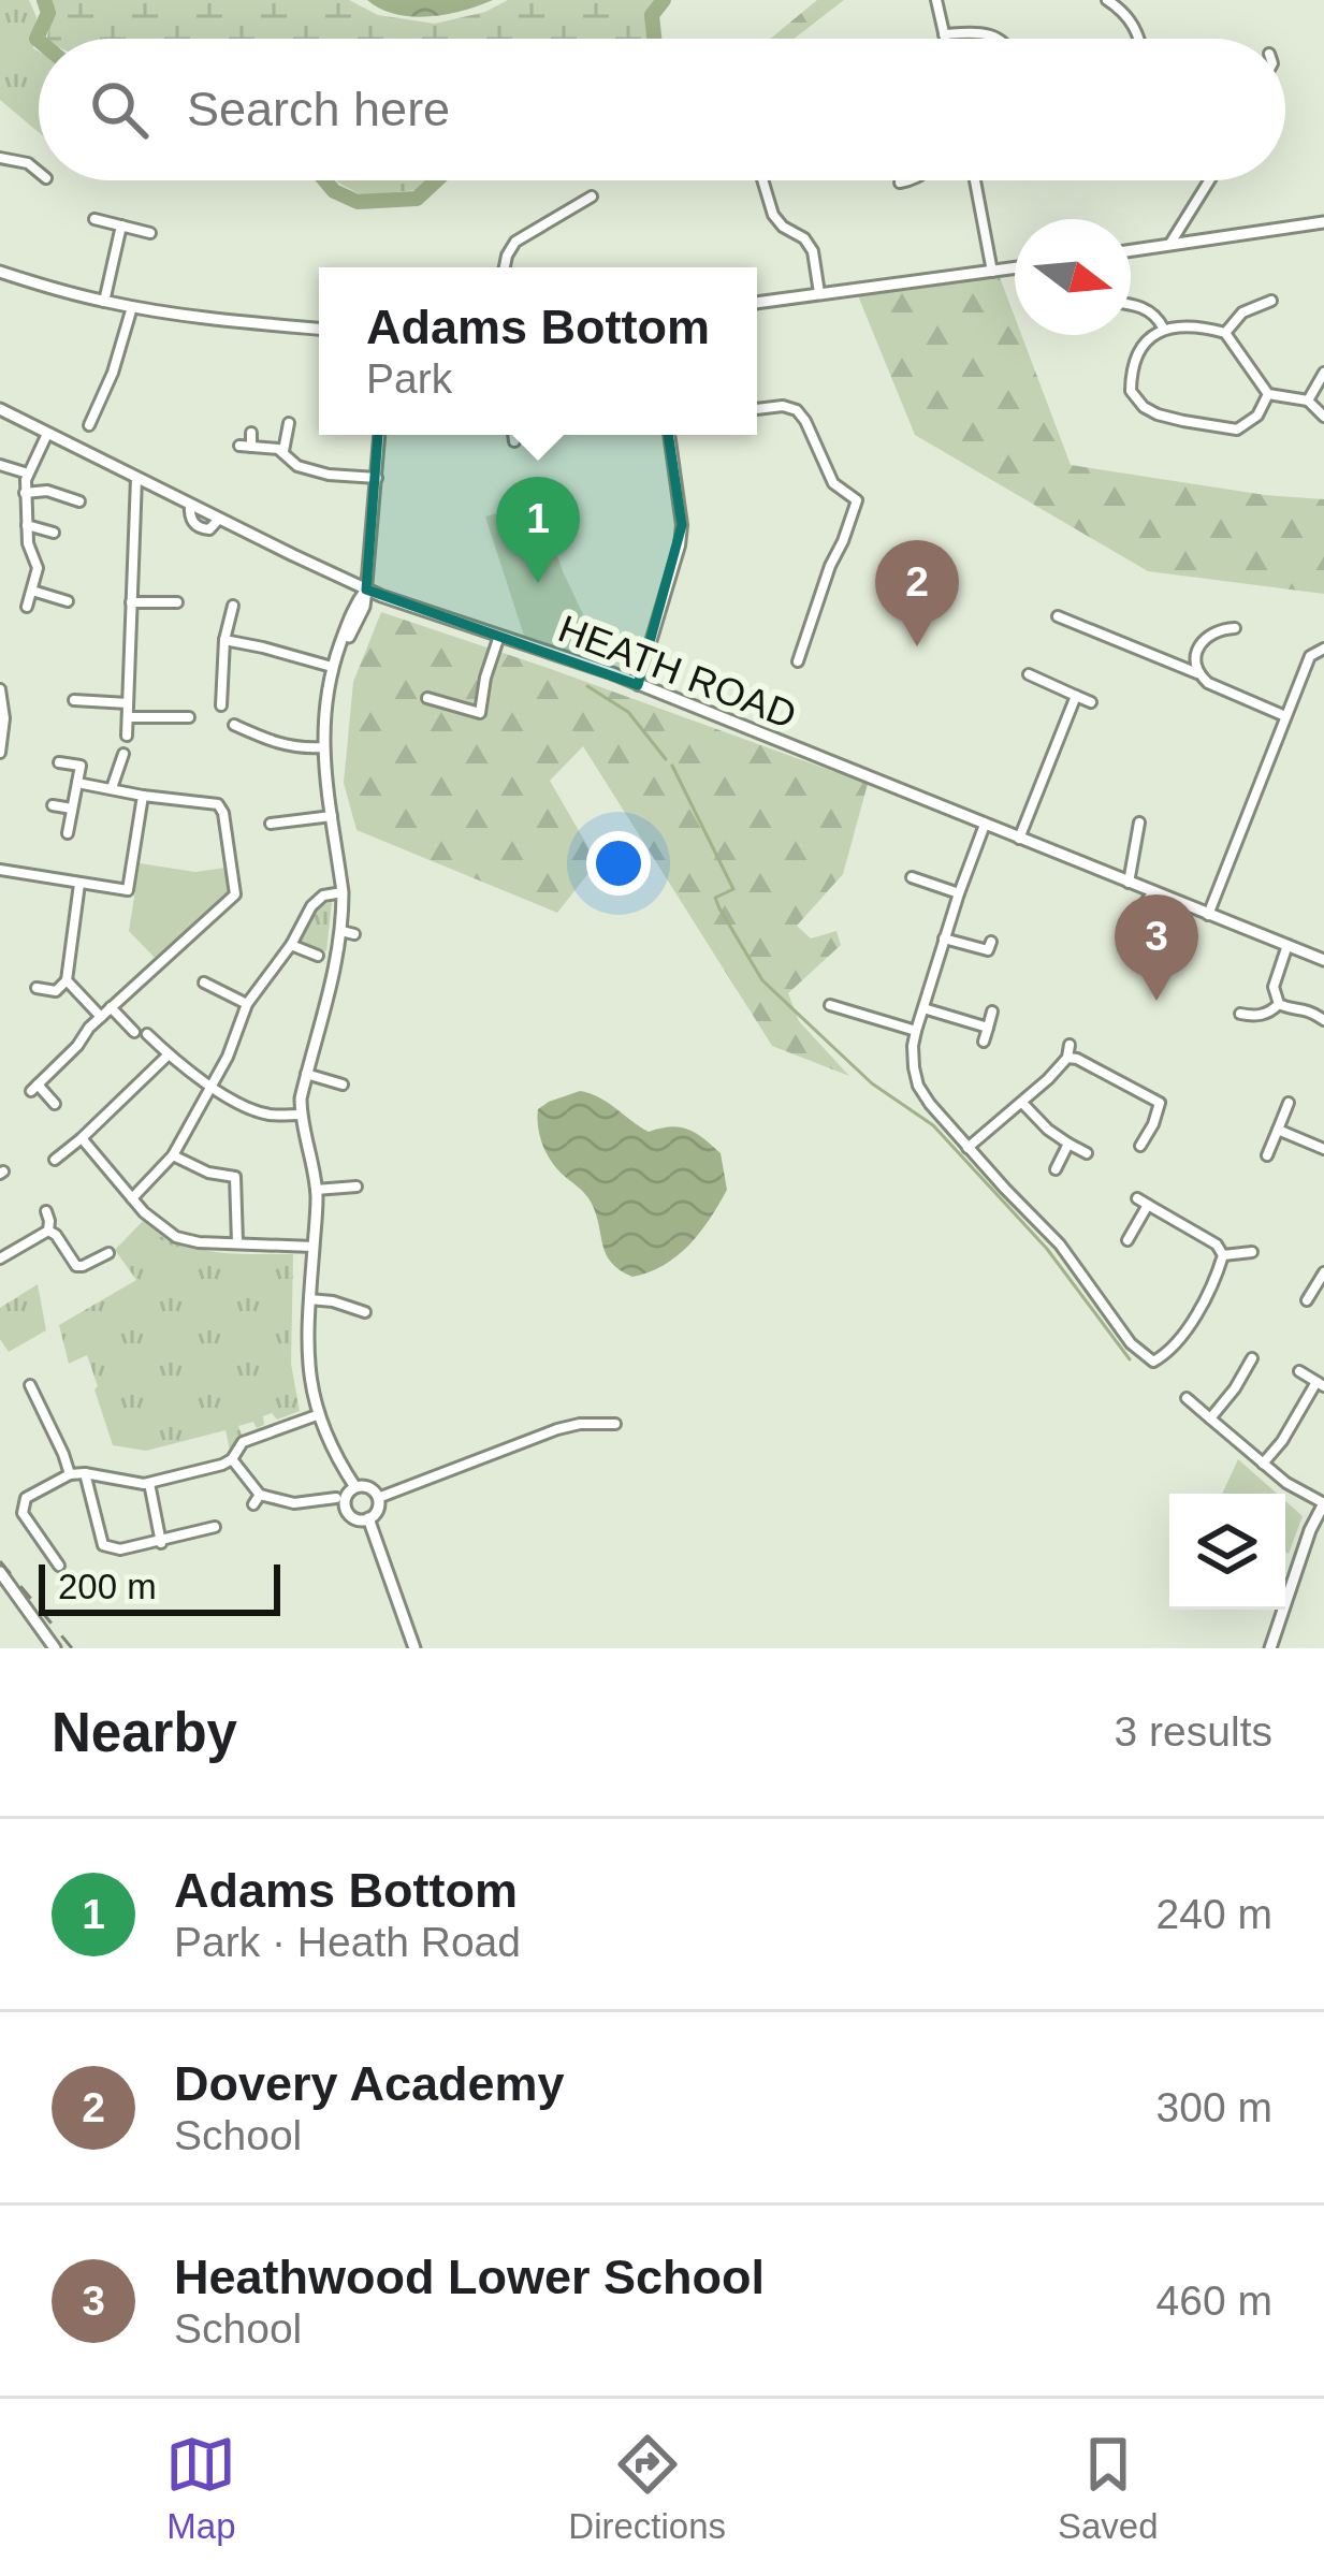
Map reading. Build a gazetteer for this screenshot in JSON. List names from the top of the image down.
{
  "streets": {
    "street": ["HEATH ROAD"]
  },
  "scale_bar": "200 m",
  "north": "right",
  "page": {
    "search": "Search here",
    "popup": ["Adams Bottom", "Park"],
    "pins": ["1", "2", "3"],
    "scale": "200 m",
    "heading": ["Nearby", "3 results"],
    "list": [
      {
        "mark": "1",
        "name": "Adams Bottom",
        "note": "Park · Heath Road",
        "value": "240 m"
      },
      {
        "mark": "2",
        "name": "Dovery Academy",
        "note": "School",
        "value": "300 m"
      },
      {
        "mark": "3",
        "name": "Heathwood Lower School",
        "note": "School",
        "value": "460 m"
      }
    ],
    "nav": ["Map", "Directions", "Saved"]
  }
}
